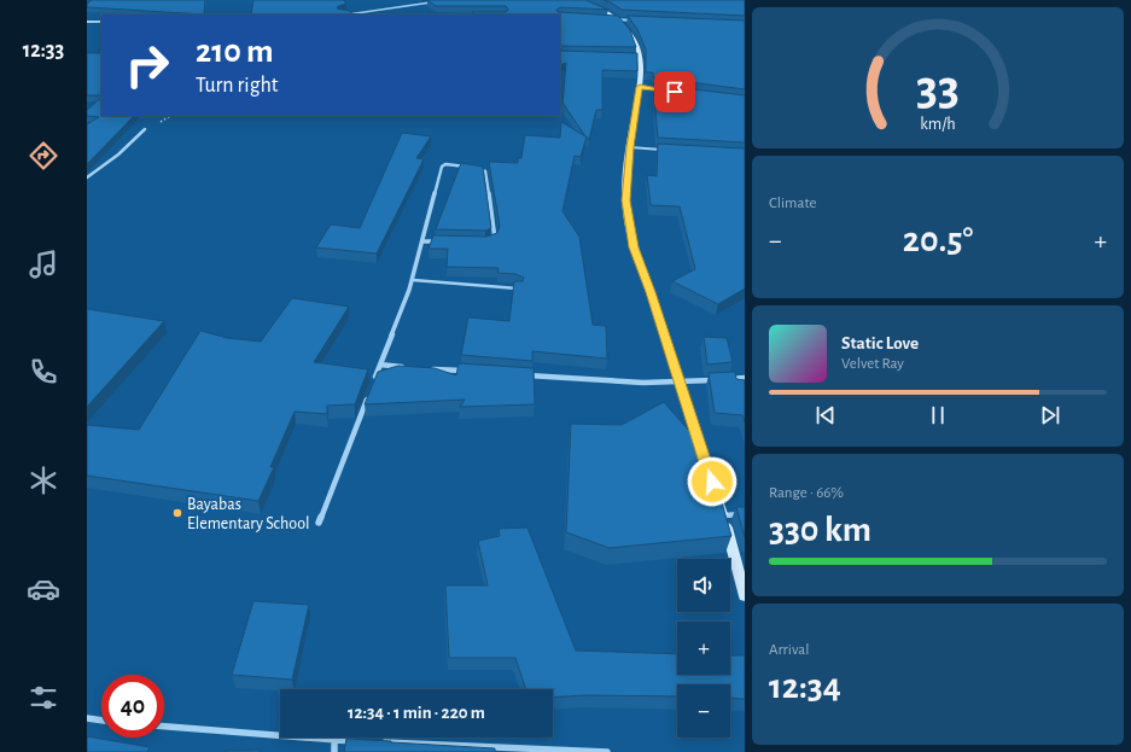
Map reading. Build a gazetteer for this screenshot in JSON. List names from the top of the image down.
{
  "places": ["Bayabas Elementary School"],
  "page": {
    "tabs": "12:33",
    "turn": ["210 m", "Turn right"],
    "tile": [
      "Climate",
      ["Range · 66%", "330 km"],
      ["Arrival", "12:34"]
    ],
    "heat": ["−", "20.5°", "+"],
    "song": ["Static Love", "Velvet Ray"],
    "map_buttons": ["+", "−"],
    "limit": "40",
    "trip": "12:34 · 1 min · 220 m",
    "gauge": ["33", "km/h"]
  }
}
